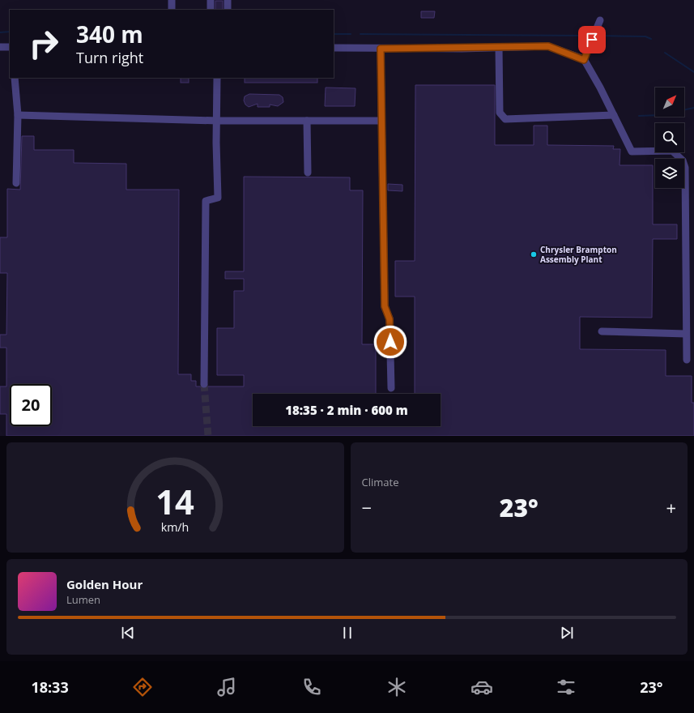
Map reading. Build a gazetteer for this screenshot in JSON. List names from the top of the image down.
{
  "places": ["Chrysler Brampton Assembly Plant"],
  "north": "top right",
  "page": {
    "turn": ["340 m", "Turn right"],
    "limit": "20",
    "trip": "18:35 · 2 min · 600 m",
    "tile": "Climate",
    "heat": ["−", "23°", "+"],
    "song": ["Golden Hour", "Lumen"],
    "tabs": ["18:33", "23°"],
    "gauge": ["14", "km/h"]
  }
}
